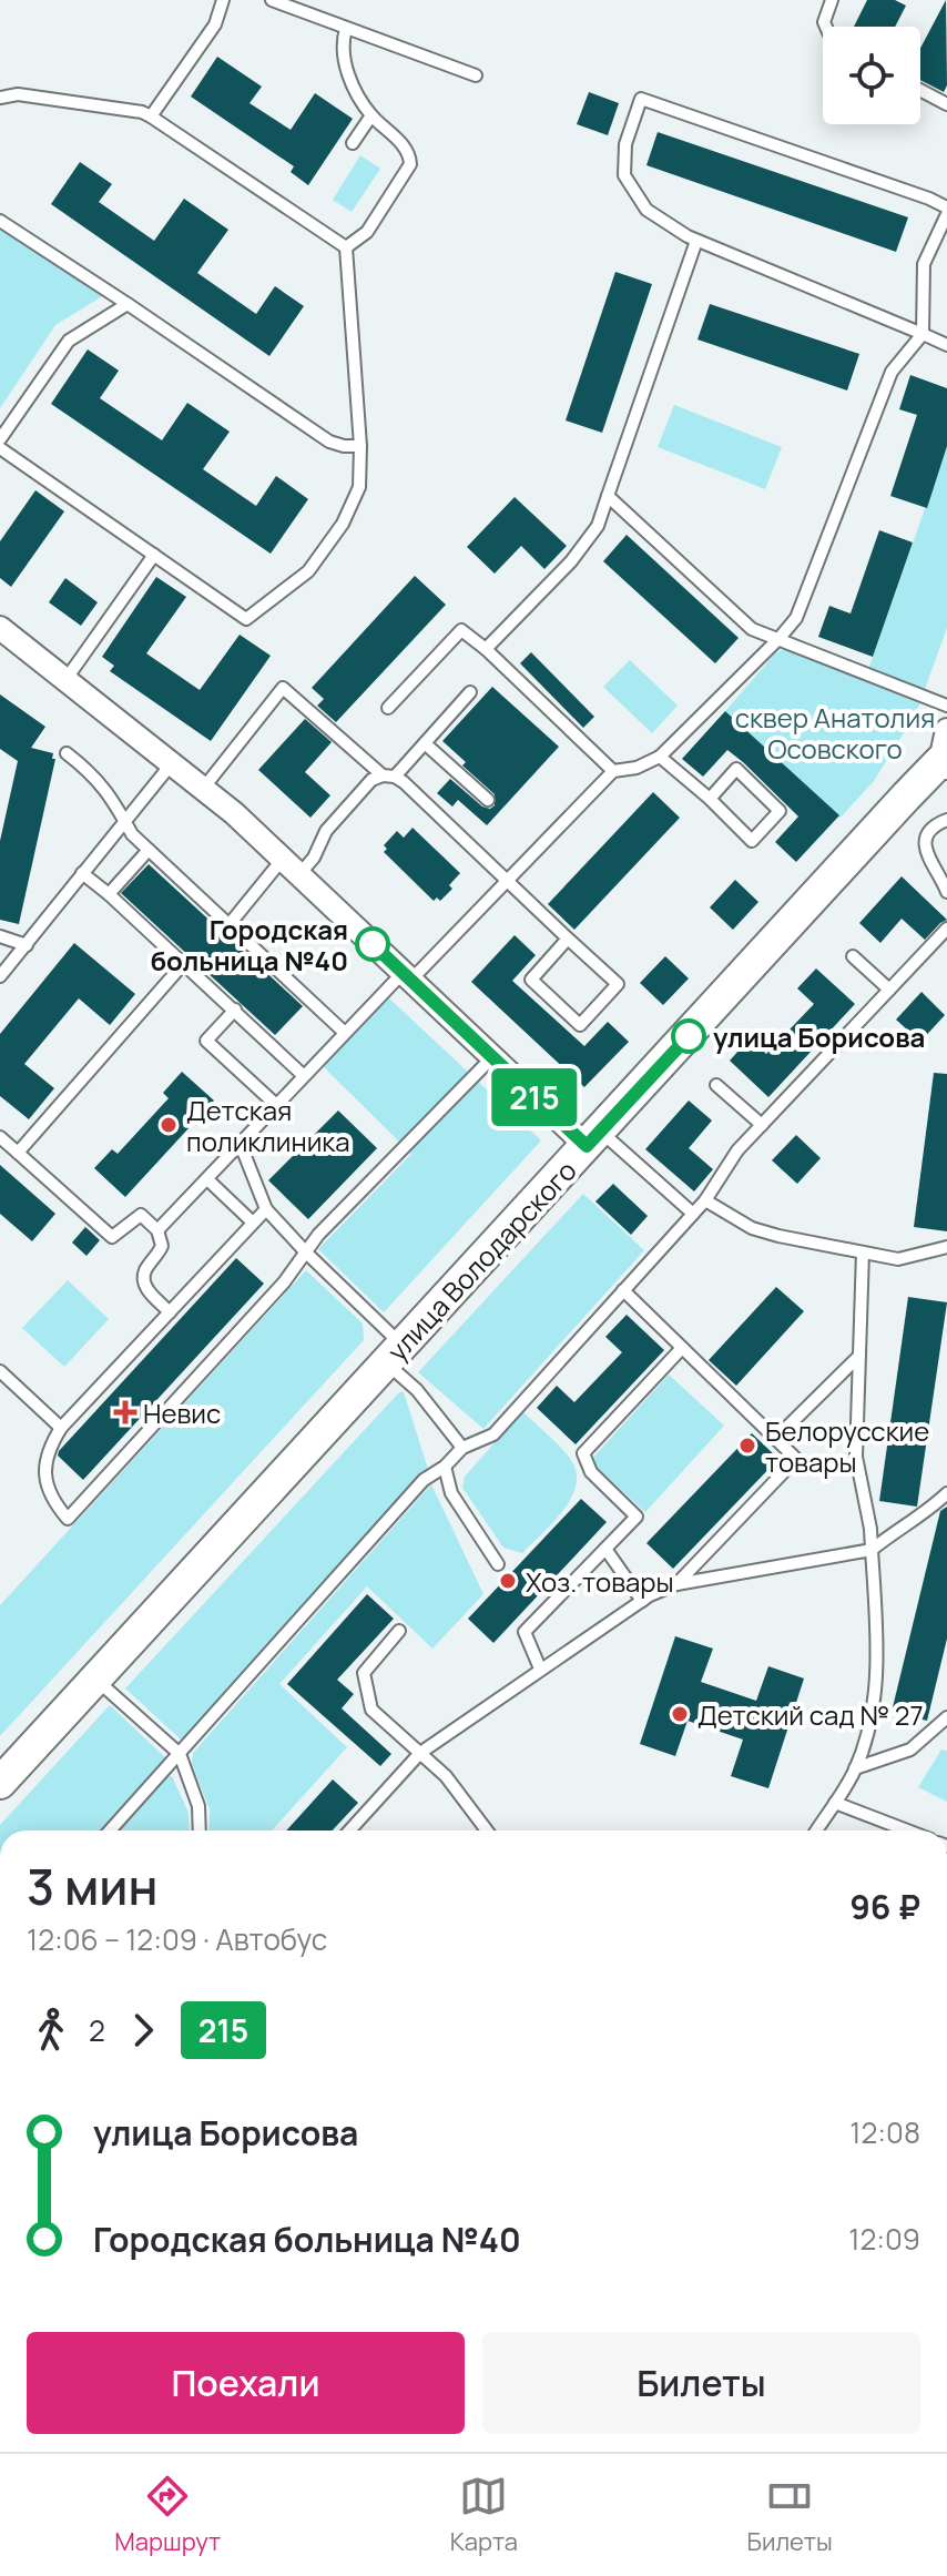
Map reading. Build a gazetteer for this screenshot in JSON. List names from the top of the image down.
{
  "streets": {
    "main road": ["улица Володарского"]
  },
  "parks": ["сквер Анатолия Осовского"],
  "places": {
    "other": [
      "Городская больница №40",
      "улица Борисова",
      "Детская поликлиника",
      "Белорусские товары",
      "Хоз. товары",
      "Детский сад № 27"
    ],
    "health": ["Невис"]
  },
  "lines": ["bus line 215"],
  "page": {
    "on_map": "215",
    "heading": ["3 мин", "12:06 – 12:09 · Автобус", "96 ₽"],
    "legs": ["2", "215"],
    "list": [
      {
        "name": "улица Борисова",
        "value": "12:08"
      },
      {
        "name": "Городская больница №40",
        "value": "12:09"
      }
    ],
    "buttons": ["Поехали", "Билеты"],
    "tabs": ["Маршрут", "Карта", "Билеты"]
  }
}
